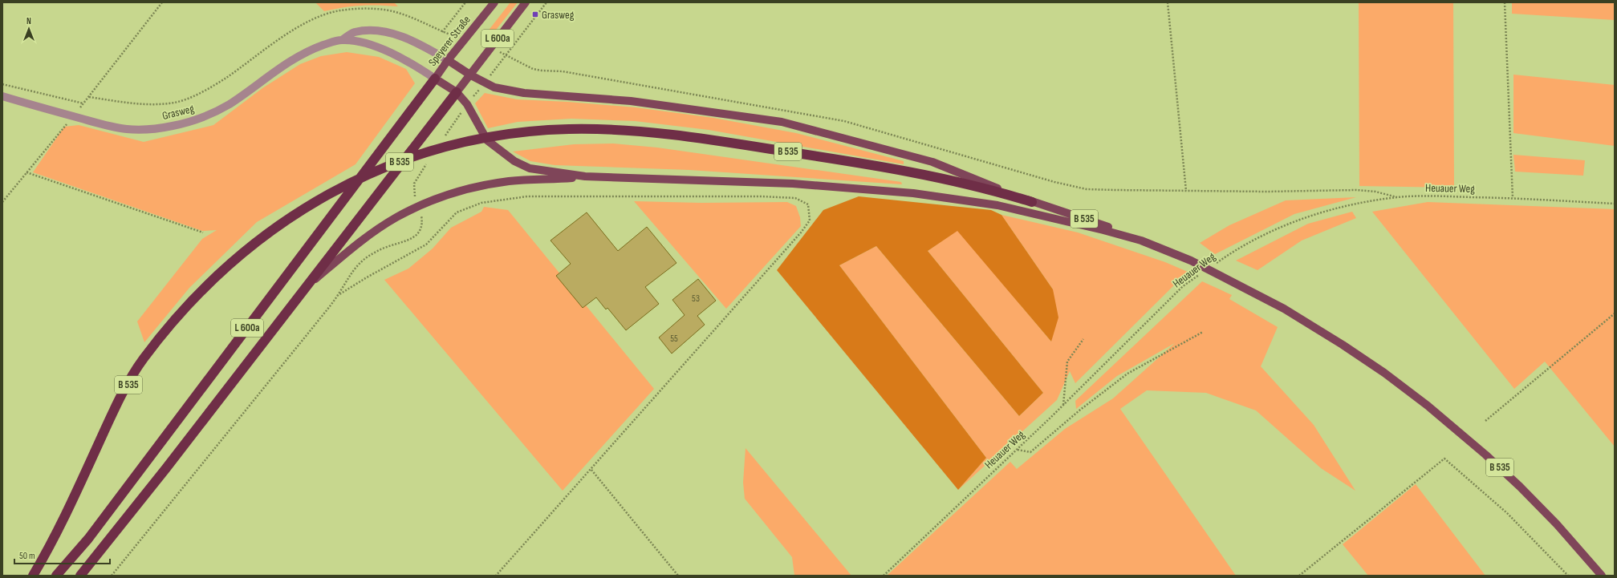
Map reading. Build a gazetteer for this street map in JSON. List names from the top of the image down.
{
  "streets": {
    "highway": ["L 600a", "B 535"],
    "main road": ["Speyerer Straße"],
    "street": ["Grasweg"],
    "path": ["Heuauer Weg"]
  },
  "crossings": [
    ["L 600a", "Speyerer Straße"],
    ["L 600a", "Grasweg"],
    ["L 600a", "B 535"],
    ["Speyerer Straße", "Grasweg"]
  ],
  "places": {
    "transit": ["Grasweg"]
  },
  "house_numbers": ["53", "55"],
  "scale_bar": "50 m",
  "north": "top"
}
